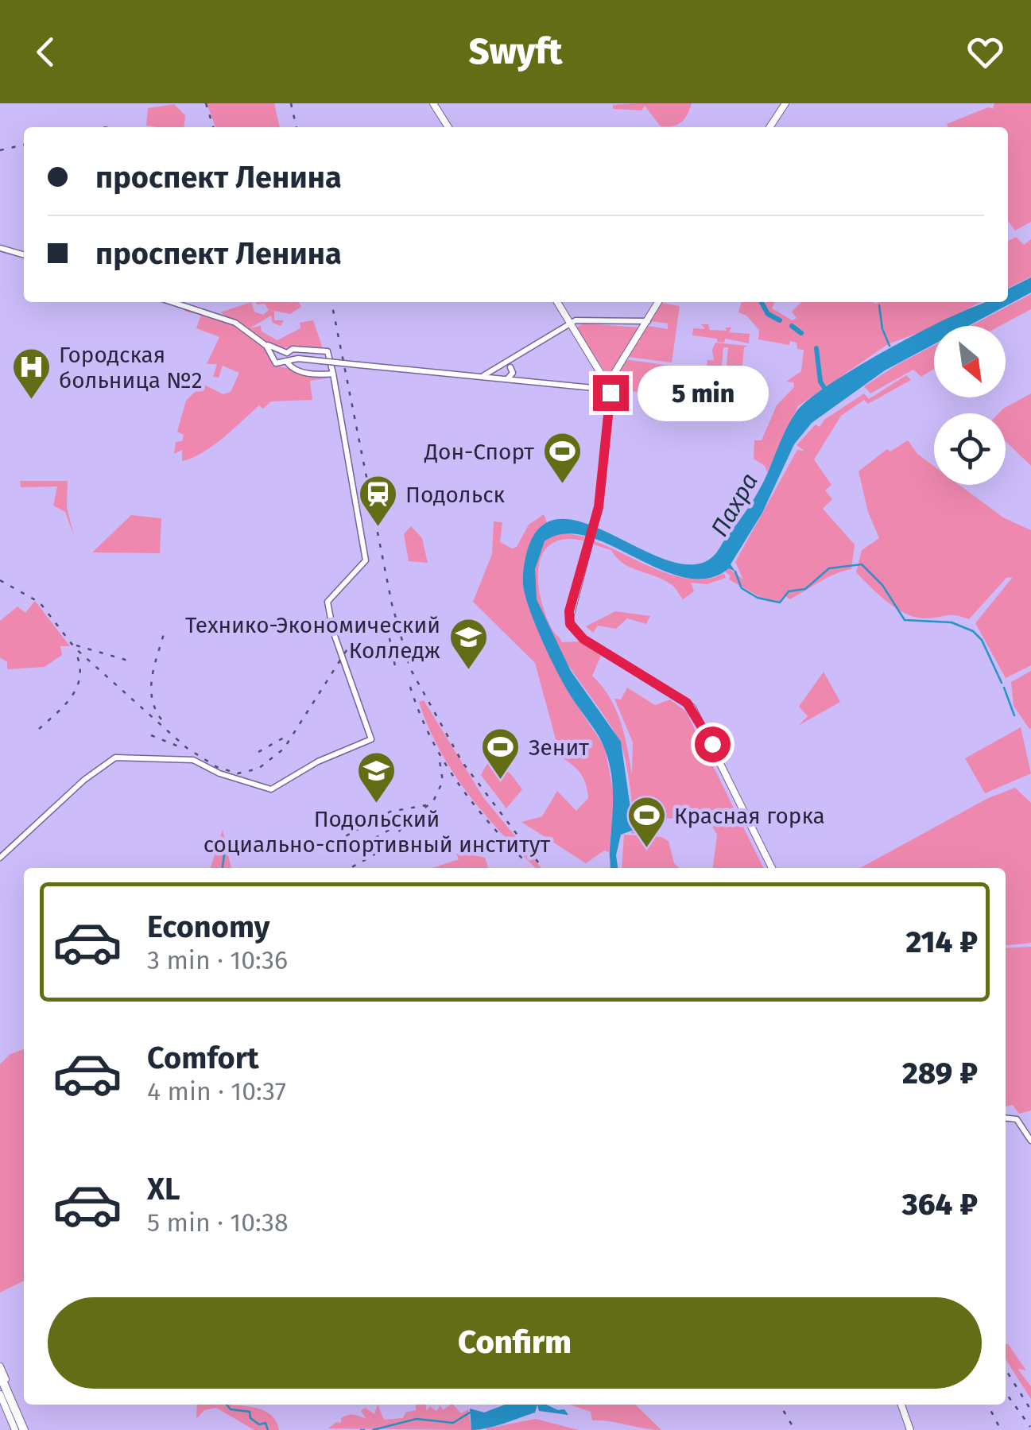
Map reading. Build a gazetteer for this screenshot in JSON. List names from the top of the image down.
{
  "water": ["Пахра"],
  "places": {
    "hospital": ["Городская больница №2"],
    "sports": ["Дон-Спорт", "Зенит", "Красная горка"],
    "station": ["Подольск"],
    "school or university": ["Технико-Экономический Колледж", "Подольский социально-спортивный институт"]
  },
  "north": "bottom right",
  "page": {
    "header": "Swyft",
    "banner": ["проспект Ленина", "проспект Ленина"],
    "bubble": "5 min",
    "list": [
      {
        "name": "Economy",
        "note": "3 min · 10:36",
        "value": "214 ₽"
      },
      {
        "name": "Comfort",
        "note": "4 min · 10:37",
        "value": "289 ₽"
      },
      {
        "name": "XL",
        "note": "5 min · 10:38",
        "value": "364 ₽"
      }
    ],
    "buttons": "Confirm"
  }
}
